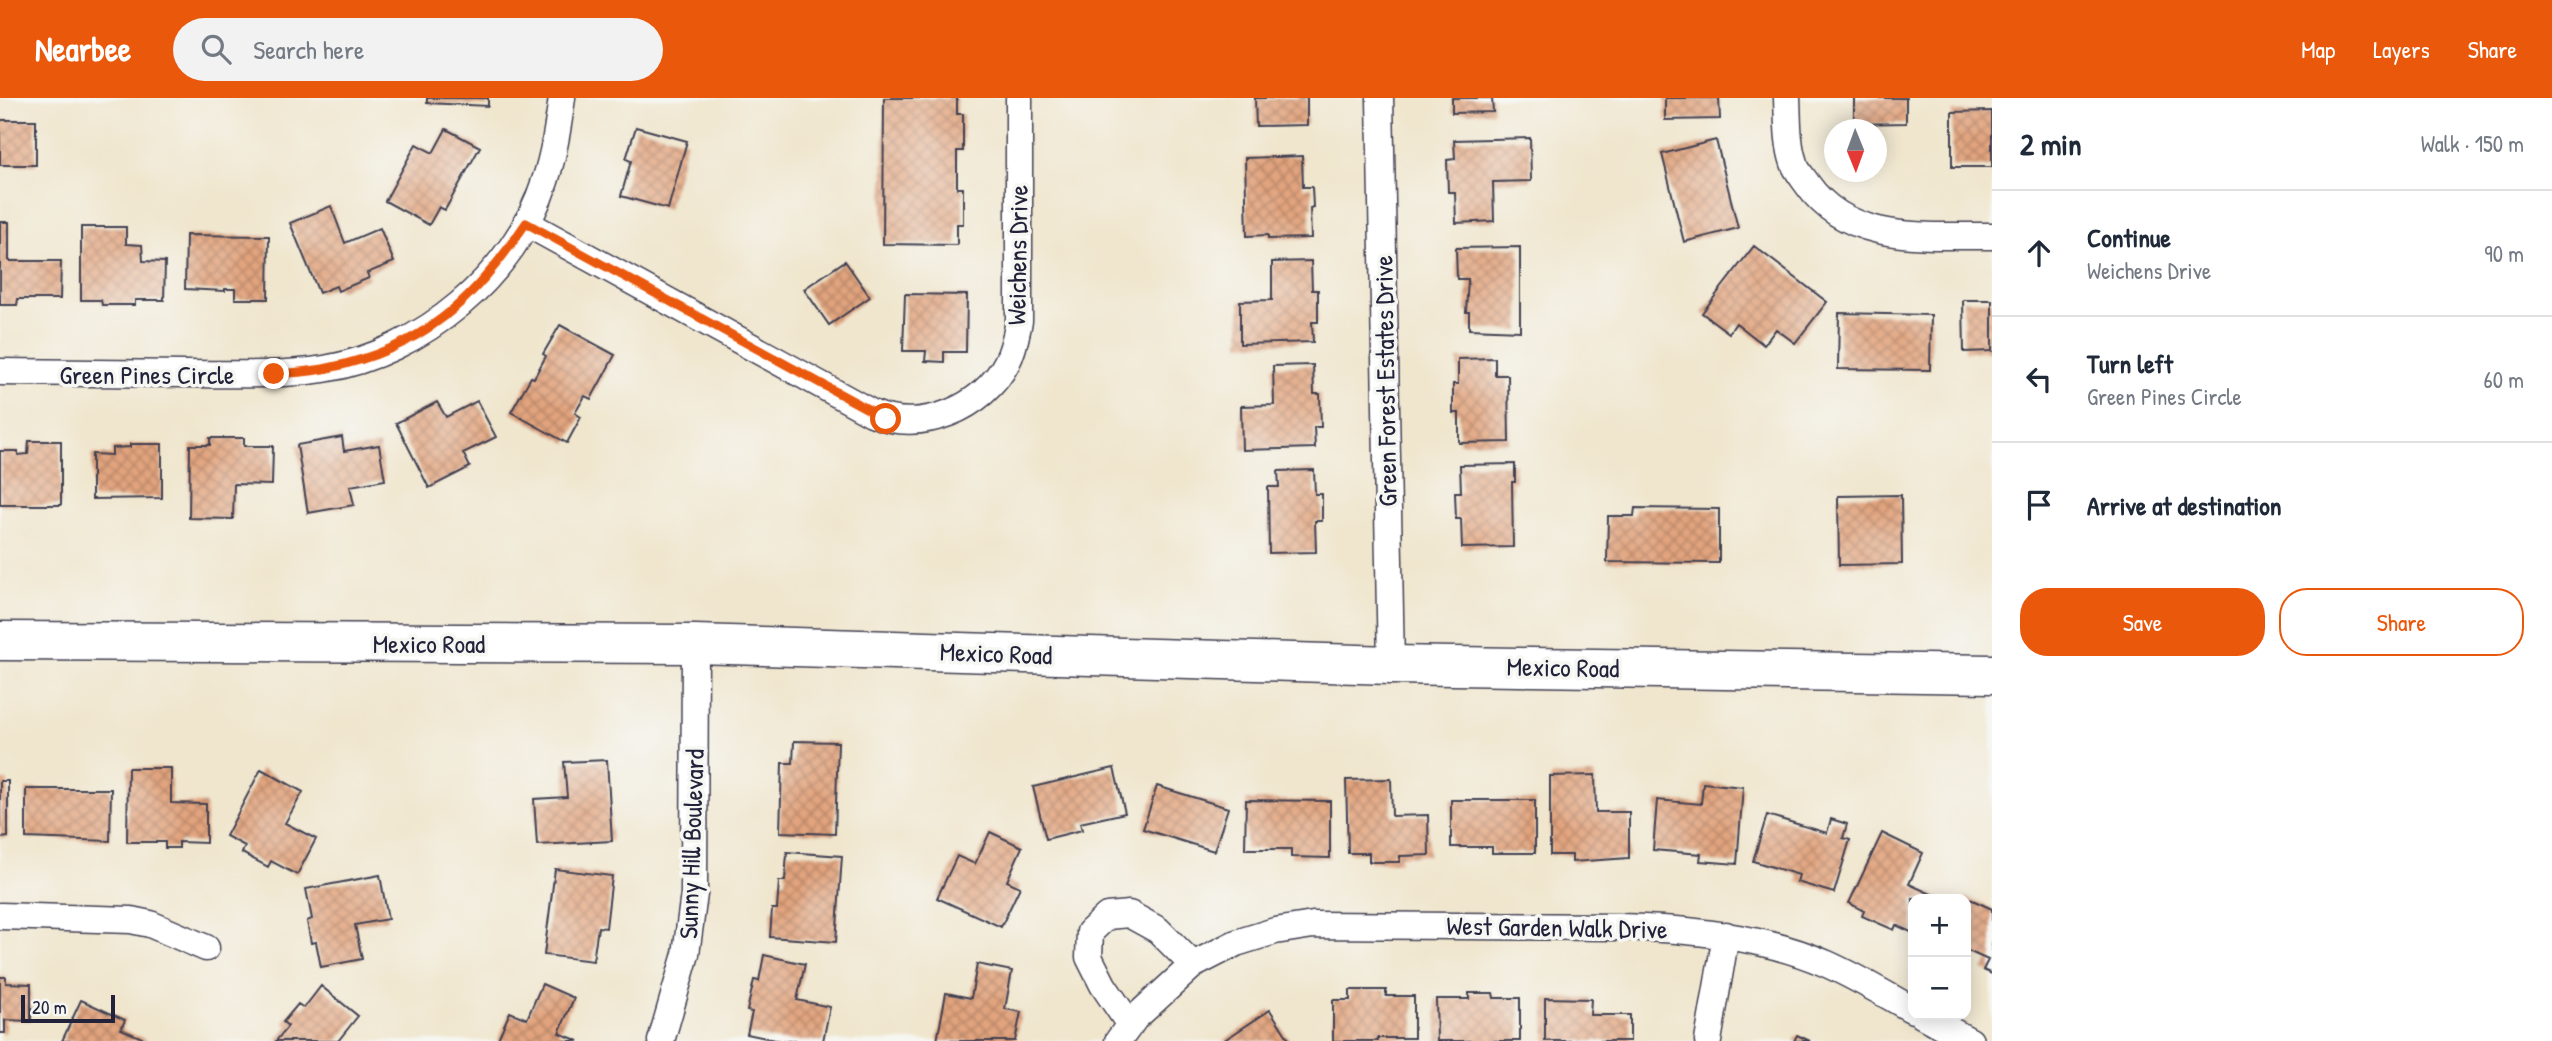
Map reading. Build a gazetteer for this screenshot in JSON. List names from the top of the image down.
{
  "streets": {
    "main road": ["Mexico Road"],
    "street": [
      "Weichens Drive",
      "Green Pines Circle",
      "Green Forest Estates Drive",
      "Sunny Hill Boulevard",
      "West Garden Walk Drive"
    ]
  },
  "crossings": [
    ["Weichens Drive", "Green Pines Circle"],
    ["Green Forest Estates Drive", "Mexico Road"],
    ["Mexico Road", "Sunny Hill Boulevard"]
  ],
  "scale_bar": "20 m",
  "north": "bottom",
  "page": {
    "header": "Nearbee",
    "search": "Search here",
    "nav": ["Map", "Layers", "Share"],
    "heading": ["2 min", "Walk · 150 m"],
    "list": [
      ["Continue", "Weichens Drive", "90 m"],
      ["Turn left", "Green Pines Circle", "60 m"],
      "Arrive at destination"
    ],
    "buttons": ["Save", "Share"],
    "map_buttons": ["+", "−"],
    "scale": "20 m"
  }
}
